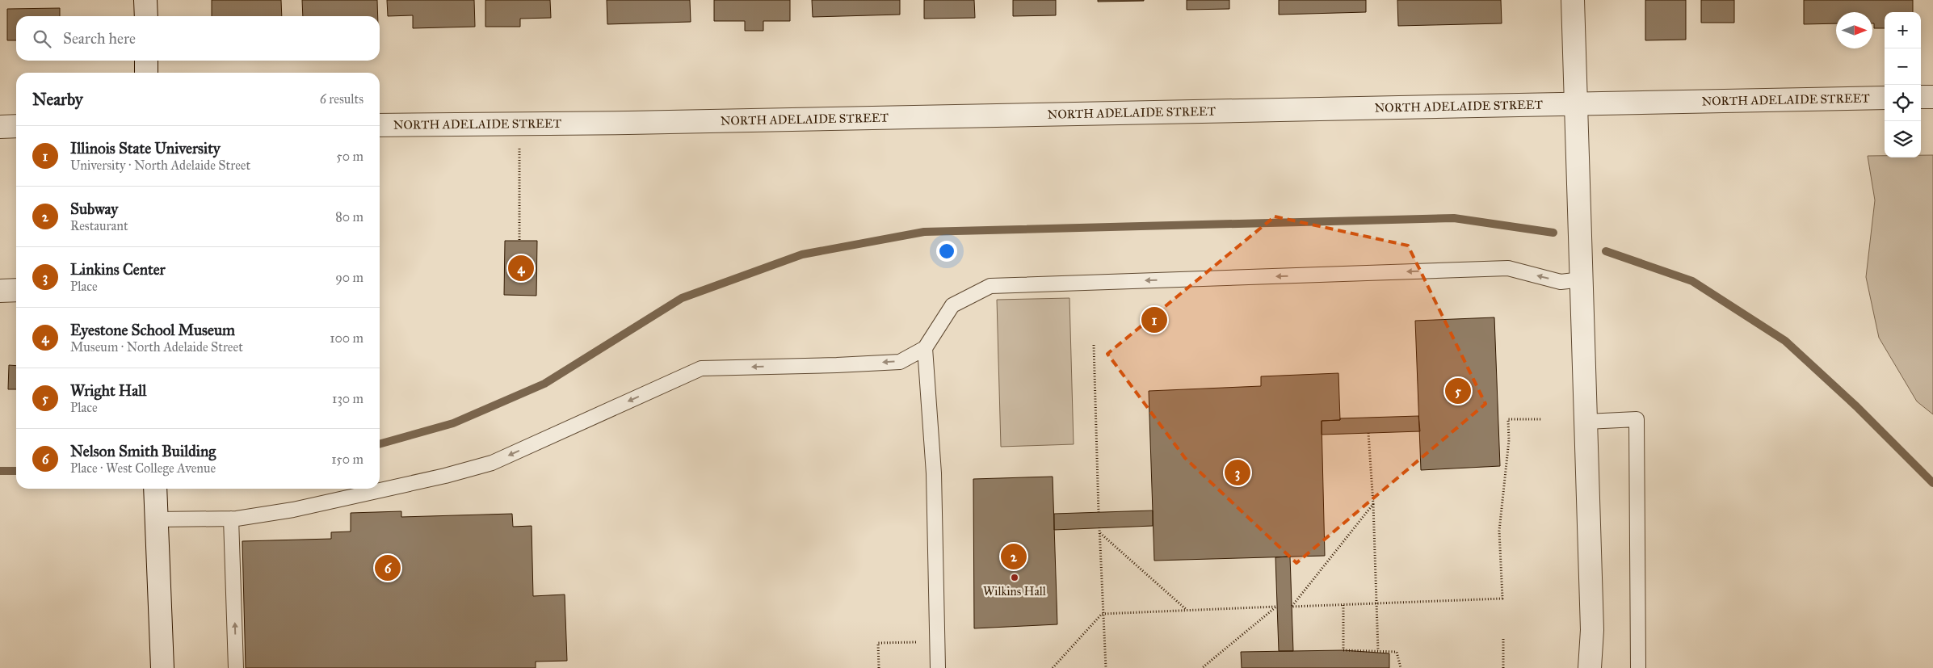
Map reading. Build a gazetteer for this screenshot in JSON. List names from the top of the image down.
{
  "streets": {
    "street": ["NORTH ADELAIDE STREET"]
  },
  "places": ["Wilkins Hall"],
  "north": "right",
  "page": {
    "map_buttons": ["+", "−"],
    "search": "Search here",
    "heading": ["Nearby", "6 results"],
    "list": [
      {
        "mark": "1",
        "name": "Illinois State University",
        "note": "University · North Adelaide Street",
        "value": "50 m"
      },
      {
        "mark": "2",
        "name": "Subway",
        "note": "Restaurant",
        "value": "80 m"
      },
      {
        "mark": "3",
        "name": "Linkins Center",
        "note": "Place",
        "value": "90 m"
      },
      {
        "mark": "4",
        "name": "Eyestone School Museum",
        "note": "Museum · North Adelaide Street",
        "value": "100 m"
      },
      {
        "mark": "5",
        "name": "Wright Hall",
        "note": "Place",
        "value": "130 m"
      },
      {
        "mark": "6",
        "name": "Nelson Smith Building",
        "note": "Place · West College Avenue",
        "value": "150 m"
      }
    ],
    "pins": [
      "4",
      "1",
      "5",
      "3",
      "2",
      "6"
    ]
  }
}
